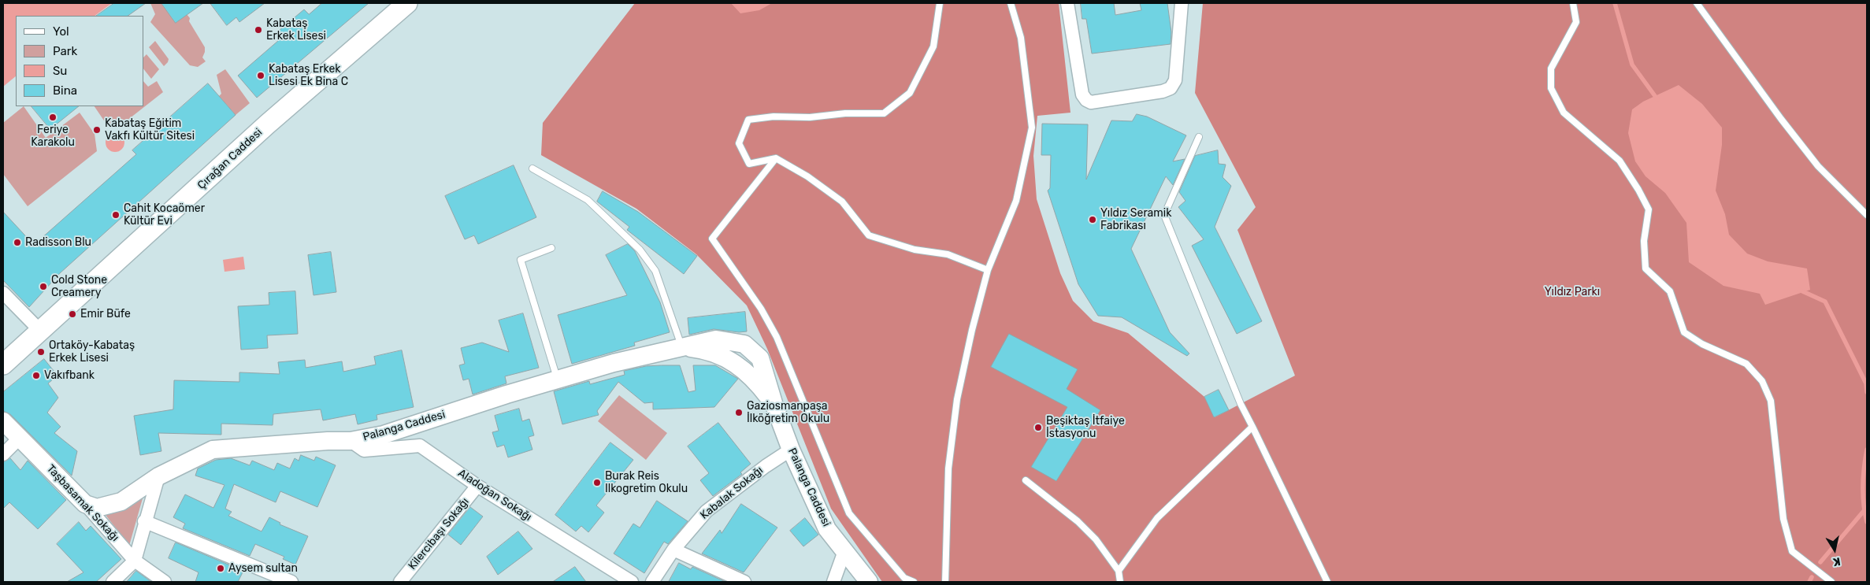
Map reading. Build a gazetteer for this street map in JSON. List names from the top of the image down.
{
  "streets": {
    "main road": ["Çırağan Caddesi", "Palanga Caddesi", "Taşbasamak Sokağı"],
    "street": ["Kabalak Sokağı", "Aladoğan Sokağı", "Kilercibaşı Sokağı"]
  },
  "crossings": [
    ["Palanga Caddesi", "Kabalak Sokağı"],
    ["Palanga Caddesi", "Aladoğan Sokağı"],
    ["Palanga Caddesi", "Taşbasamak Sokağı"],
    ["Aladoğan Sokağı", "Kilercibaşı Sokağı"]
  ],
  "parks": ["Yıldız Parkı"],
  "places": [
    "Kabataş Erkek Lisesi",
    "Kabataş Erkek Lisesi Ek Bina C",
    "Feriye Karakolu",
    "Kabataş Eğitim Vakfı Kültür Sitesi",
    "Cahit Kocaömer Kültür Evi",
    "Yıldız Seramik Fabrikası",
    "Radisson Blu",
    "Cold Stone Creamery",
    "Emir Büfe",
    "Ortaköy-Kabataş Erkek Lisesi",
    "Vakıfbank",
    "Gaziosmanpaşa İlköğretim Okulu",
    "Beşiktaş İtfaiye İstasyonu",
    "Burak Reis Ilkogretim Okulu",
    "Aysem sultan"
  ],
  "legend": [
    "Yol",
    "Park",
    "Su",
    "Bina"
  ],
  "north": "bottom"
}
